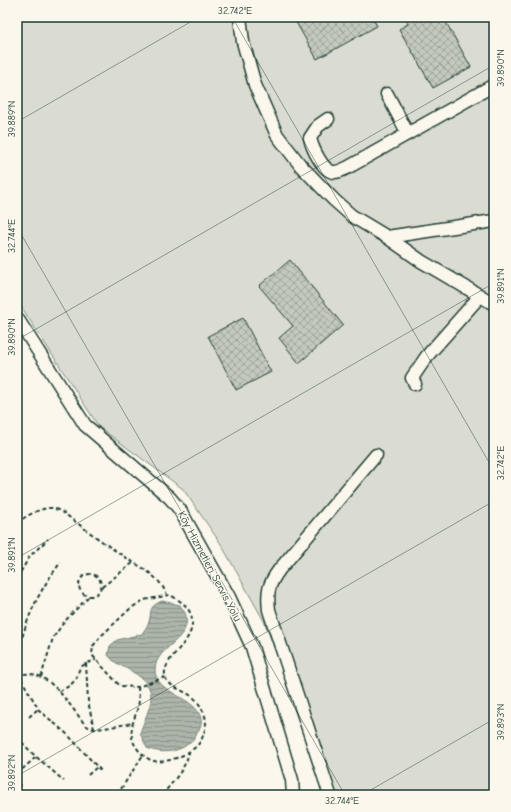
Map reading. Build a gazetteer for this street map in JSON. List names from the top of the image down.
{
  "streets": {
    "street": ["Köy Hizmetleri Servis Yolu"]
  },
  "coordinates": [
    "32.742°E",
    "39.890°N",
    "39.889°N",
    "32.744°E",
    "39.891°N",
    "39.893°N",
    "39.892°N"
  ]
}
